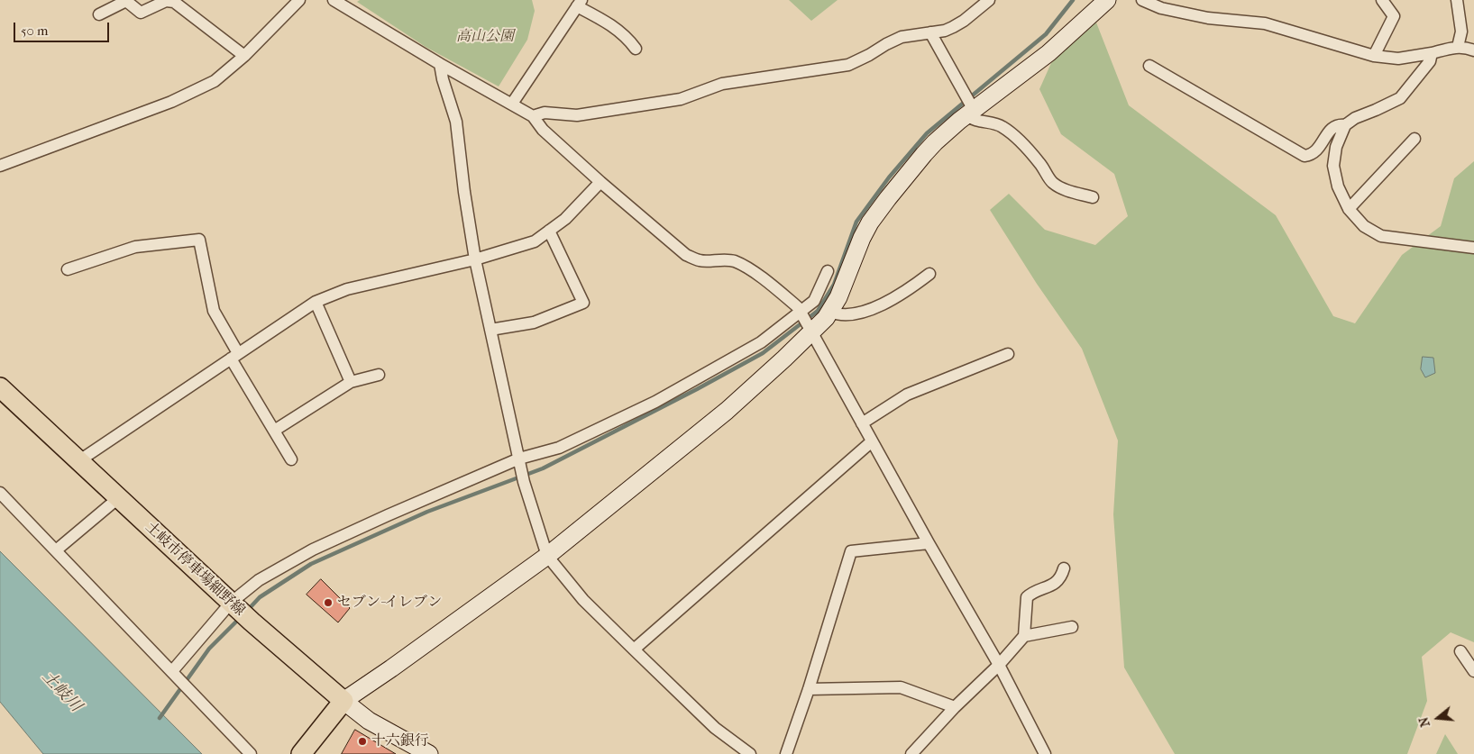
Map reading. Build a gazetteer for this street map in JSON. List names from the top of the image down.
{
  "streets": {
    "main road": ["土岐市停車場細野線"]
  },
  "water": ["土岐川"],
  "parks": ["高山公園"],
  "places": ["セブン-イレブン", "十六銀行"],
  "scale_bar": "50 m",
  "north": "left"
}
